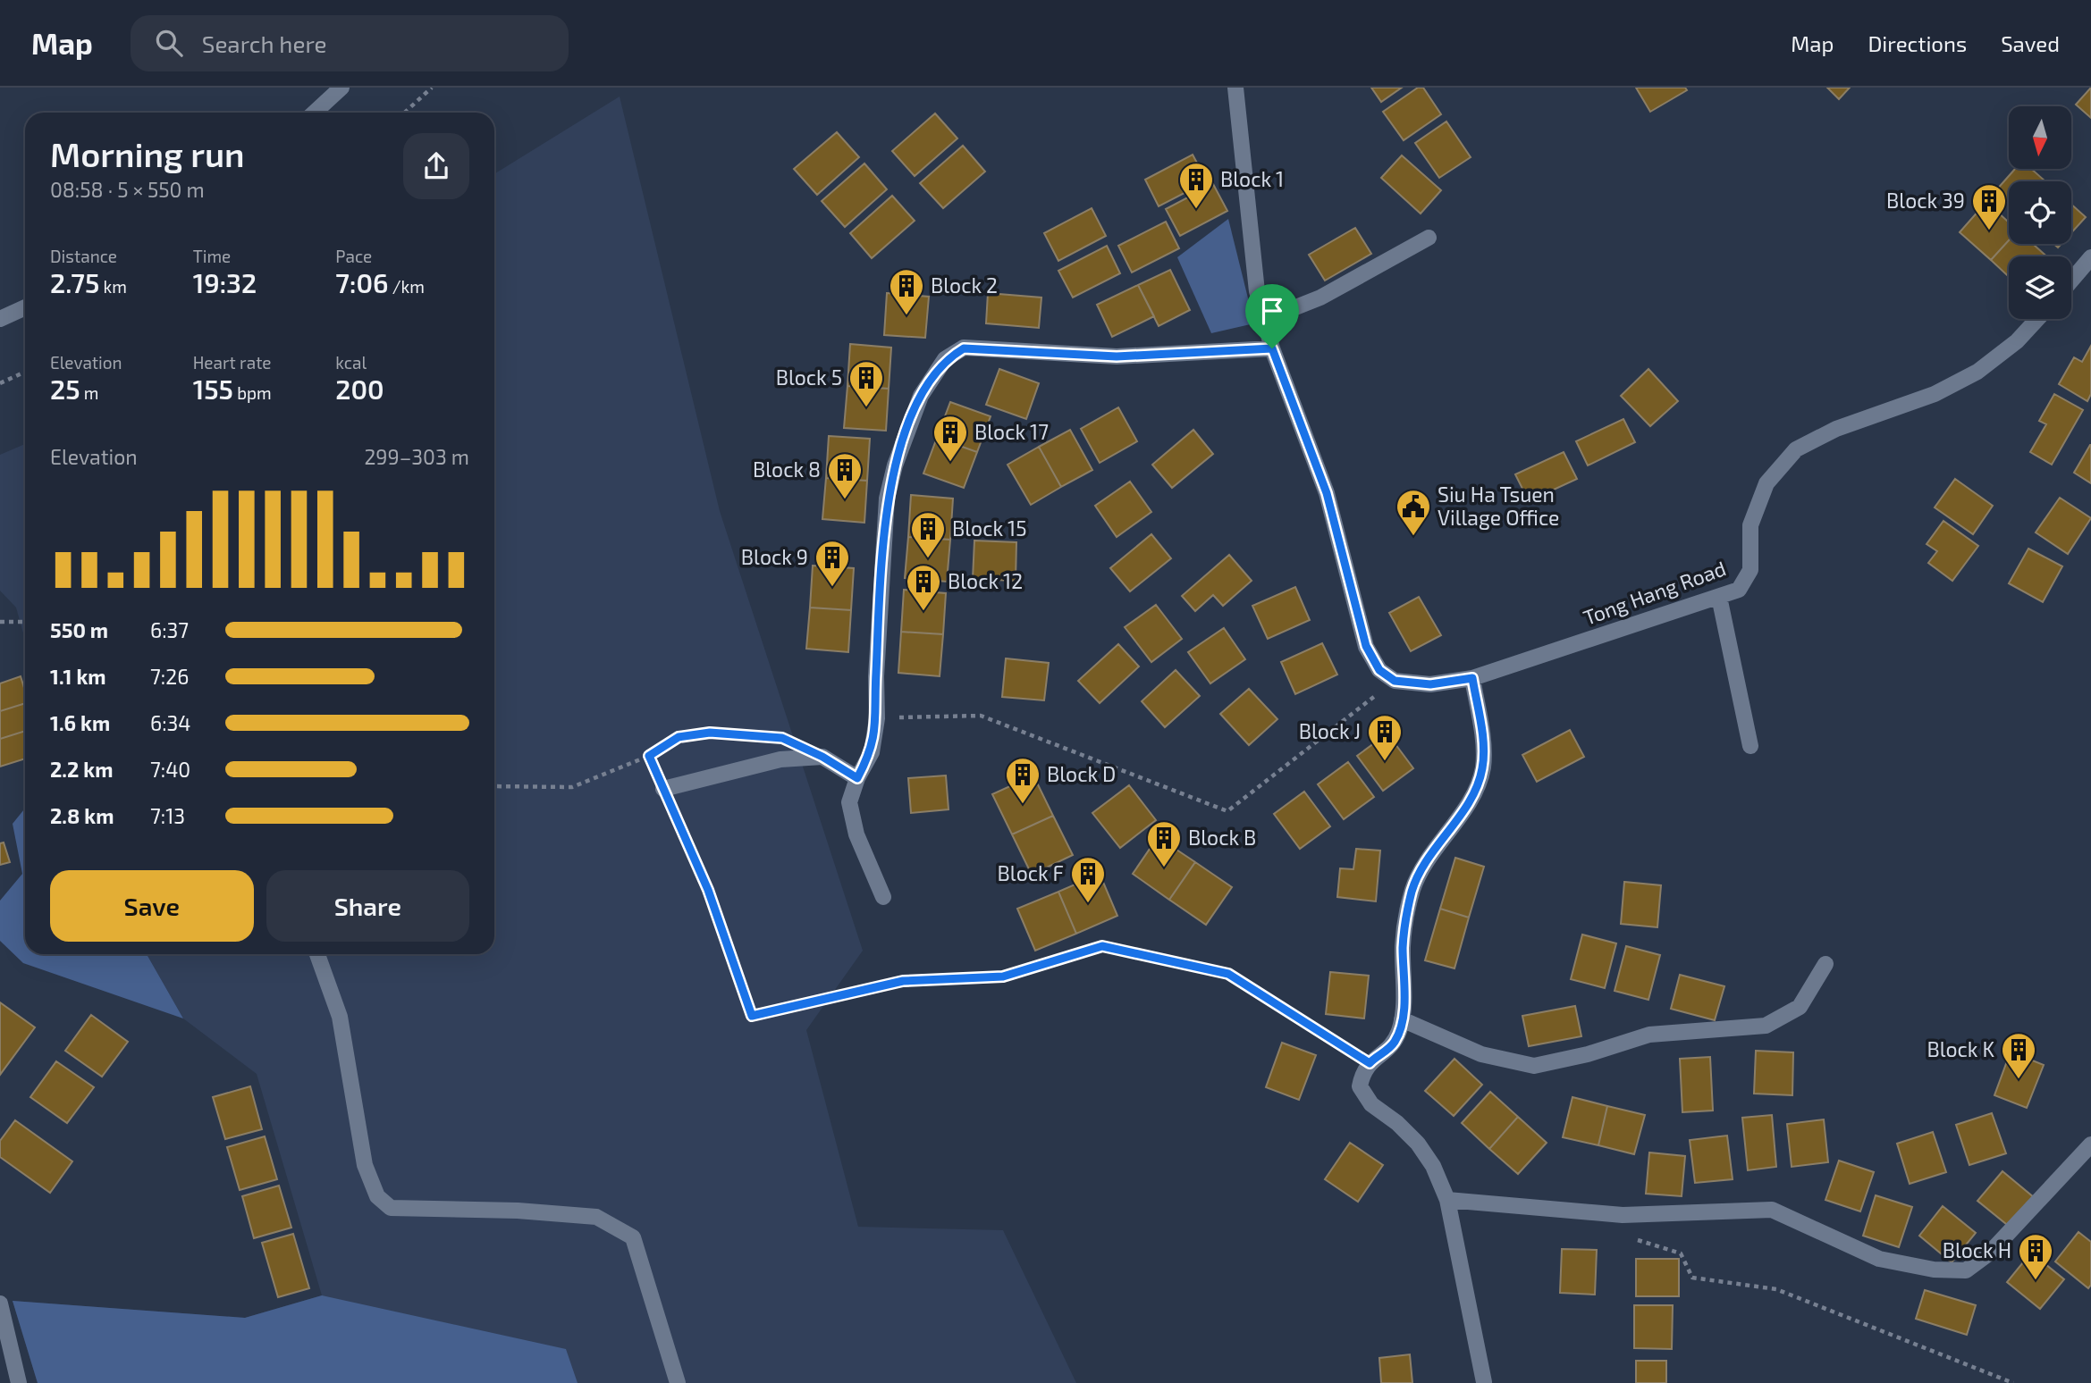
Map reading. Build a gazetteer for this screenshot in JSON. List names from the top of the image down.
{
  "streets": {
    "street": ["Tong Hang Road"]
  },
  "places": {
    "building": [
      "Block 1",
      "Block 39",
      "Block 2",
      "Block 5",
      "Block 17",
      "Block 8",
      "Block 15",
      "Block 9",
      "Block 12",
      "Block J",
      "Block D",
      "Block B",
      "Block F",
      "Block K",
      "Block H"
    ],
    "public building": ["Siu Ha Tsuen Village Office"]
  },
  "north": "bottom",
  "page": {
    "header": "Map",
    "search": "Search here",
    "nav": ["Map", "Directions", "Saved"],
    "heading": ["Morning run", "08:58 · 5 × 550 m"],
    "stats": [
      ["Distance", "2.75 km"],
      ["Time", "19:32"],
      ["Pace", "7:06 /km"],
      ["Elevation", "25 m"],
      ["Heart rate", "155 bpm"],
      ["kcal", "200"]
    ],
    "chart": ["Elevation", "299–303 m"],
    "list": [
      {
        "name": "550 m",
        "note": "6:37"
      },
      {
        "name": "1.1 km",
        "note": "7:26"
      },
      {
        "name": "1.6 km",
        "note": "6:34"
      },
      {
        "name": "2.2 km",
        "note": "7:40"
      },
      {
        "name": "2.8 km",
        "note": "7:13"
      }
    ],
    "buttons": ["Save", "Share"]
  }
}
